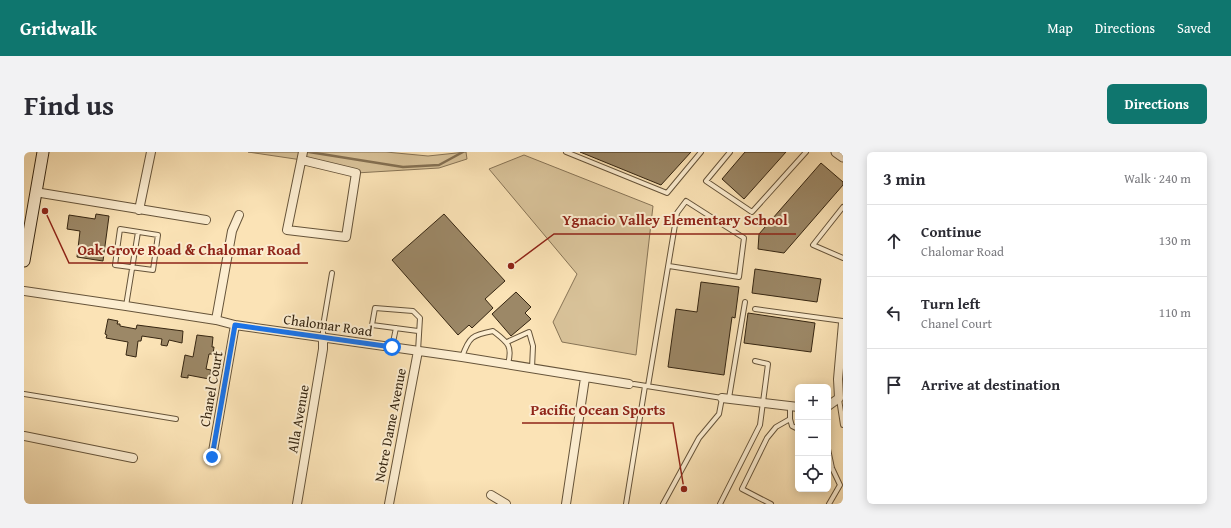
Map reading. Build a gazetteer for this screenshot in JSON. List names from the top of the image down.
{
  "streets": {
    "street": [
      "Chalomar Road",
      "Chanel Court",
      "Alla Avenue",
      "Notre Dame Avenue"
    ]
  },
  "crossings": [
    ["Chalomar Road", "Chanel Court"],
    ["Chalomar Road", "Alla Avenue"],
    ["Chalomar Road", "Notre Dame Avenue"]
  ],
  "places": ["Oak Grove Road & Chalomar Road", "Ygnacio Valley Elementary School", "Pacific Ocean Sports"],
  "page": {
    "header": "Gridwalk",
    "nav": ["Map", "Directions", "Saved"],
    "title": "Find us",
    "buttons": "Directions",
    "heading": ["3 min", "Walk · 240 m"],
    "list": [
      ["Continue", "Chalomar Road", "130 m"],
      ["Turn left", "Chanel Court", "110 m"],
      "Arrive at destination"
    ],
    "map_buttons": ["+", "−"]
  }
}
